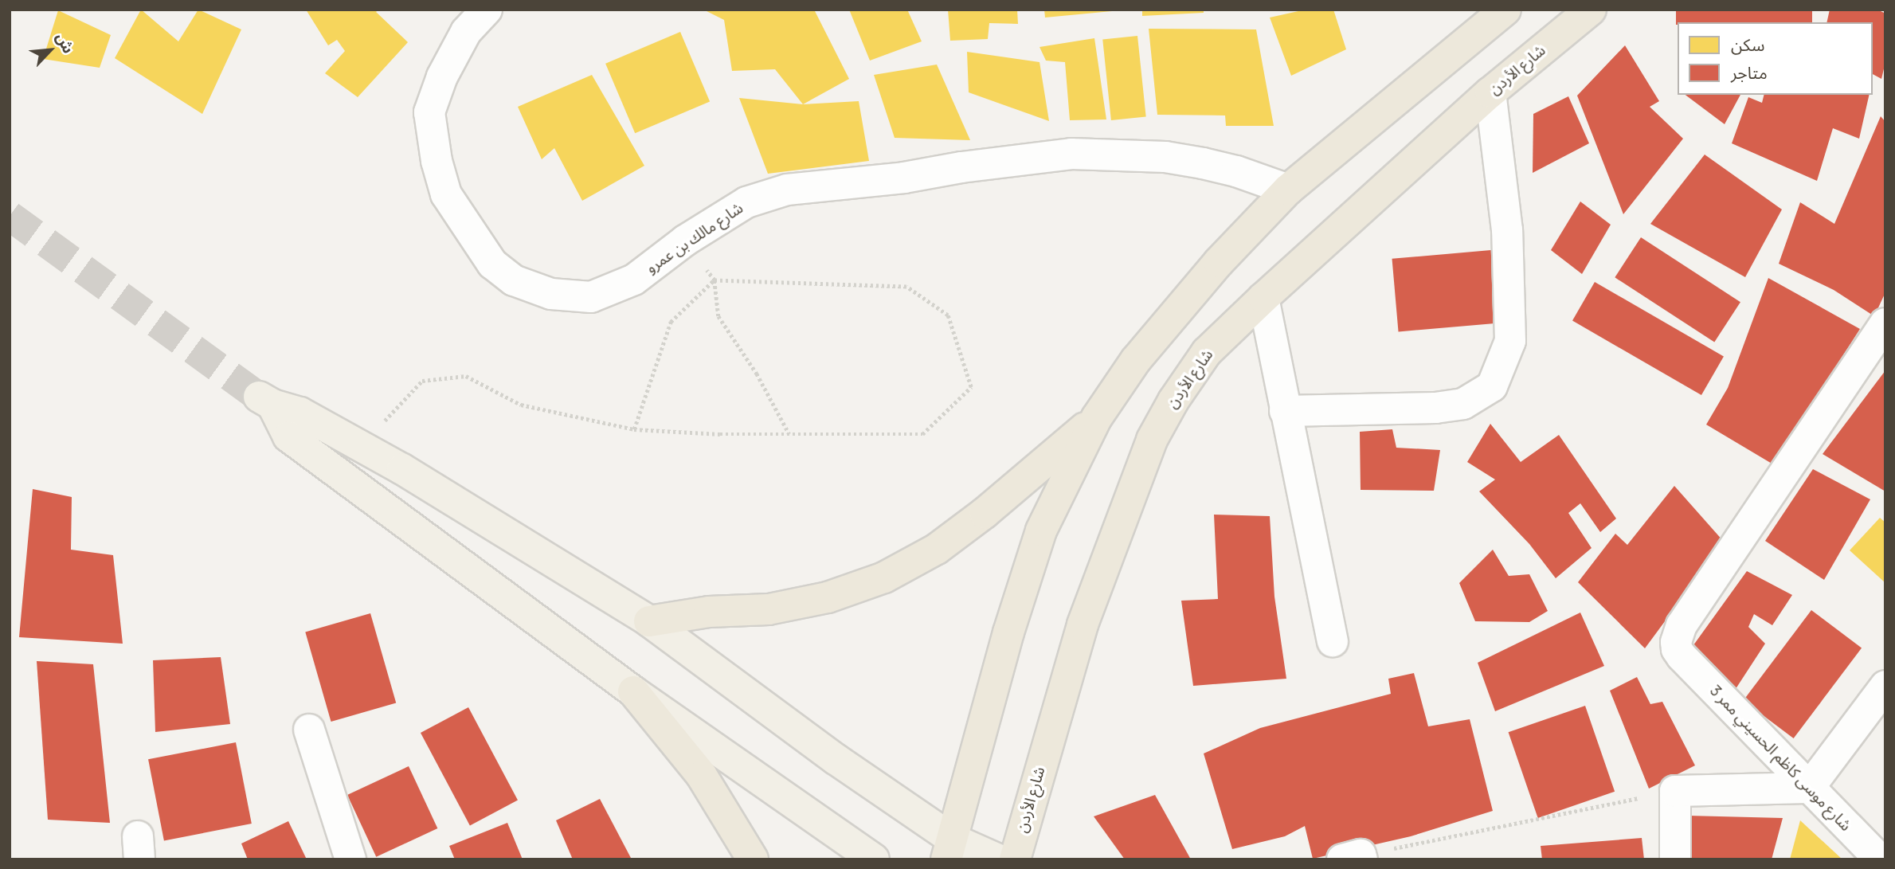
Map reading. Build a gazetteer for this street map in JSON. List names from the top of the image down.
{
  "streets": {
    "highway": ["شارع الأردن"],
    "street": ["شارع مالك بن عمرو", "شارع موسى كاظم الحسيني ممر 3"]
  },
  "legend": ["سكن", "متاجر"],
  "north": "top right"
}
